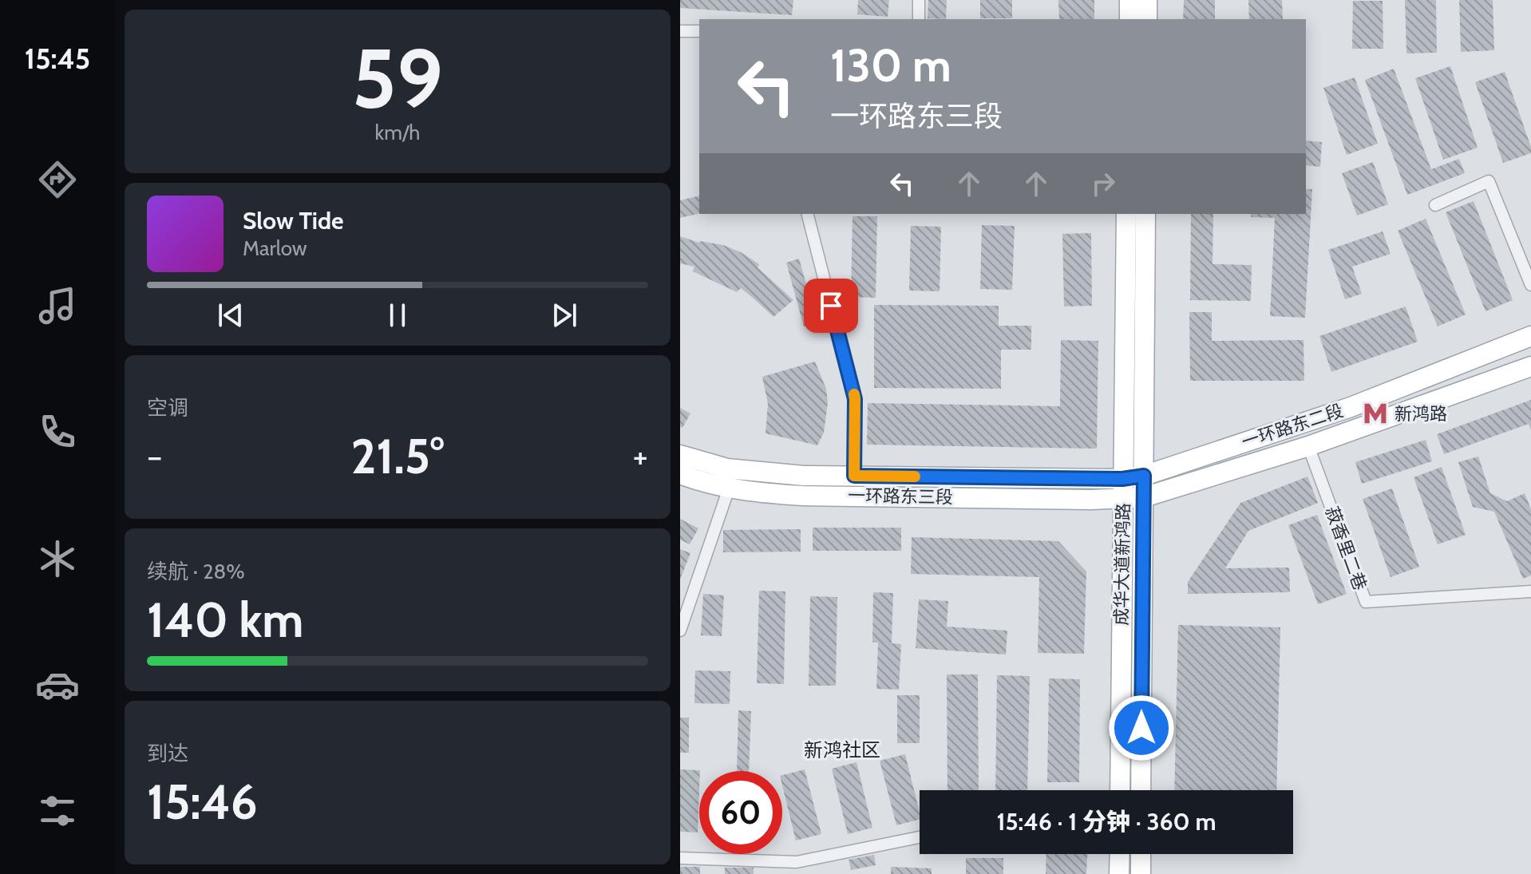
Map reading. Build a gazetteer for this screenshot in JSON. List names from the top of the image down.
{
  "streets": {
    "main road": ["一环路东二段", "一环路东三段", "成华大道新鸿路"],
    "street": ["菽香里二巷"]
  },
  "crossings": [
    ["一环路东二段", "一环路东三段"],
    ["一环路东二段", "菽香里二巷"],
    ["一环路东二段", "成华大道新鸿路"],
    ["一环路东三段", "成华大道新鸿路"]
  ],
  "districts": ["新鸿社区"],
  "places": {
    "metro station": ["新鸿路"]
  },
  "page": {
    "tabs": "15:45",
    "tile": [
      ["59", "km/h"],
      "空调",
      ["续航 · 28%", "140 km"],
      ["到达", "15:46"]
    ],
    "turn": ["130 m", "一环路东三段"],
    "song": ["Slow Tide", "Marlow"],
    "heat": ["−", "21.5°", "+"],
    "limit": "60",
    "trip": "15:46 · 1 分钟 · 360 m"
  }
}
